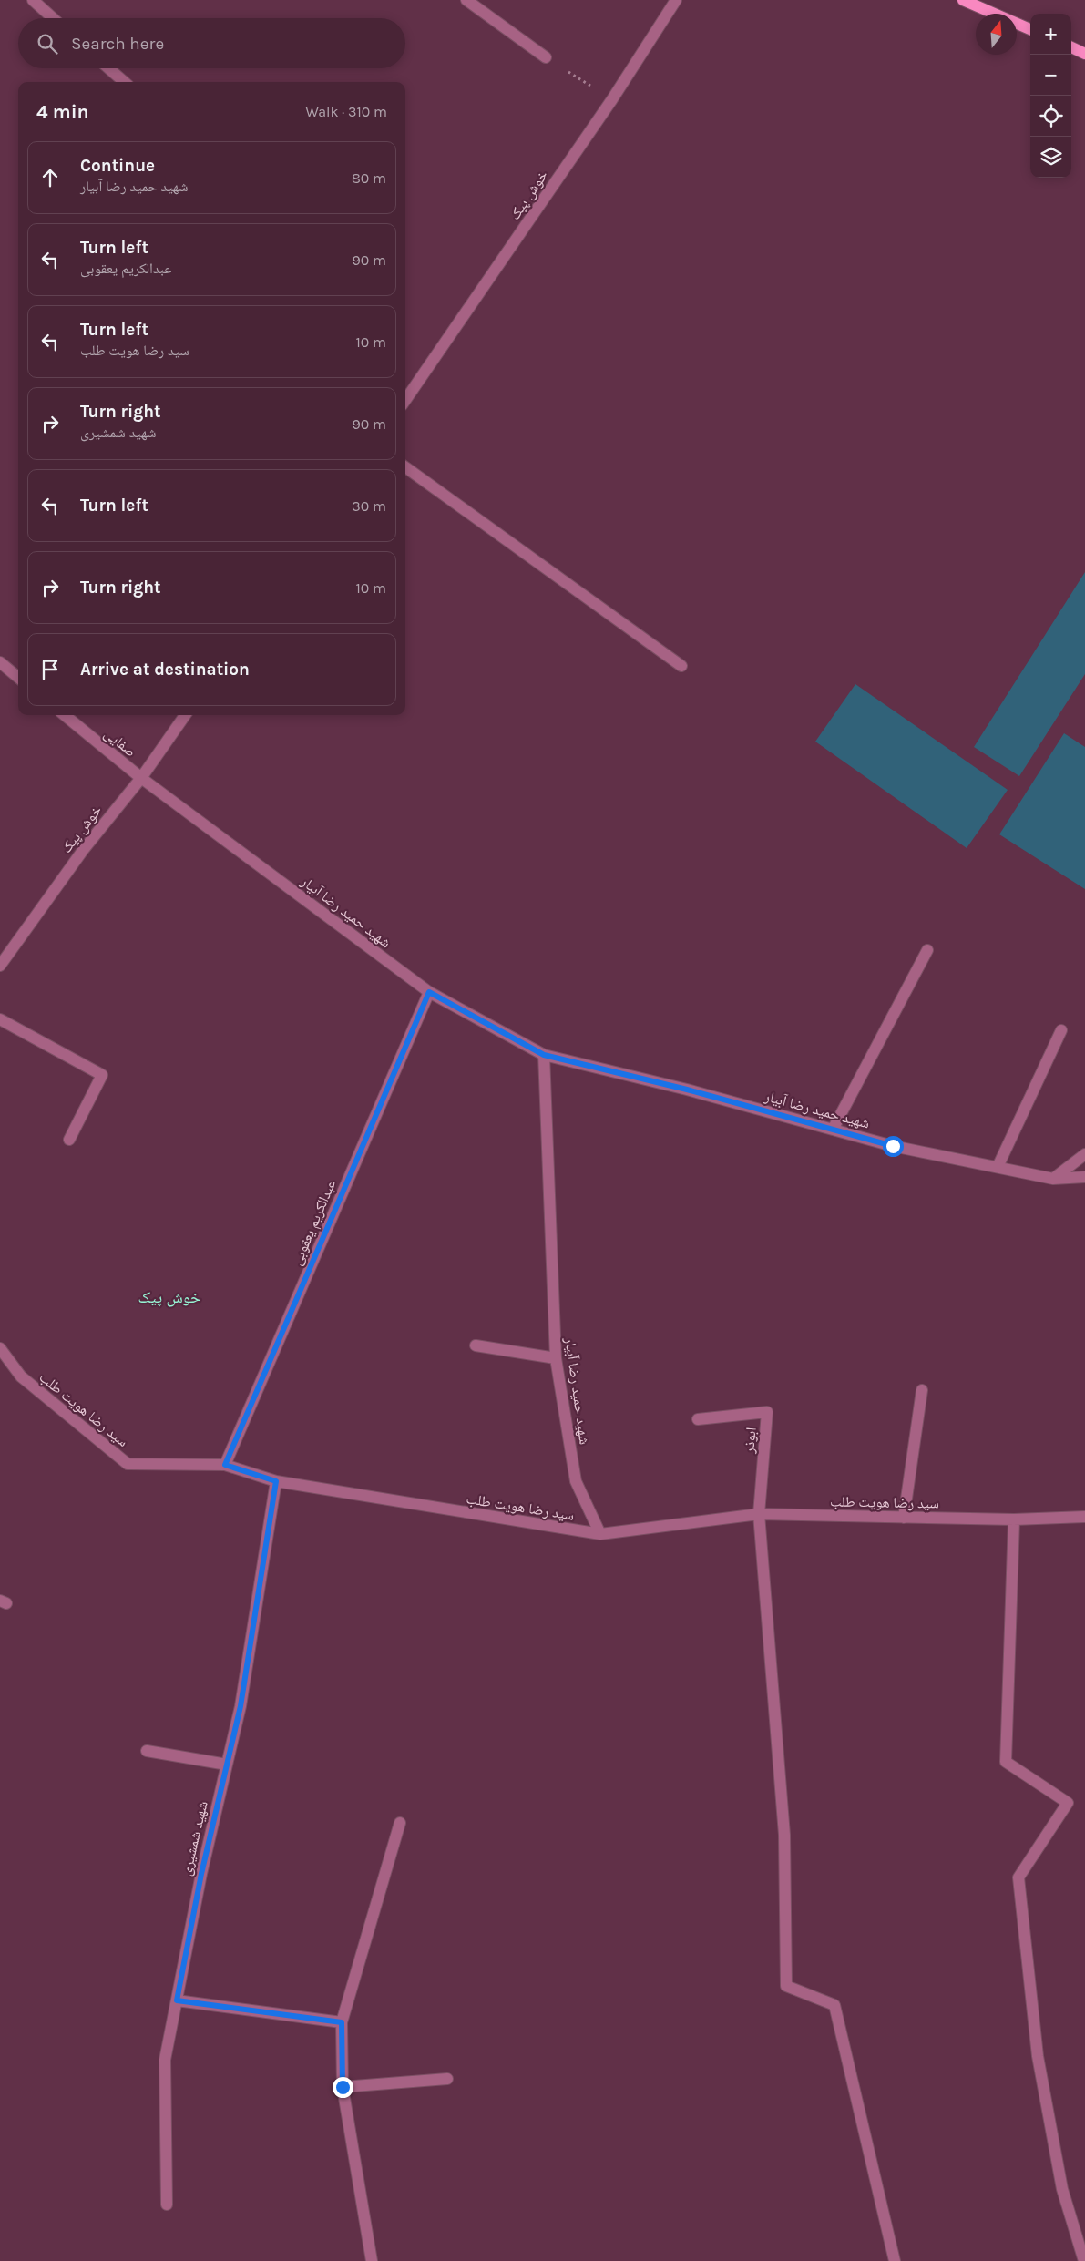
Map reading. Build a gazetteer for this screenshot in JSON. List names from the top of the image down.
{
  "streets": {
    "street": [
      "خوش پیک",
      "صفایی",
      "شهید حمید رضا آبیار",
      "عبدالکریم یعقوبی",
      "سید رضا هویت طلب",
      "ابوذر",
      "شهید شمشیری"
    ]
  },
  "crossings": [
    ["خوش پیک", "صفایی"],
    ["خوش پیک", "شهید حمید رضا آبیار"],
    ["صفایی", "شهید حمید رضا آبیار"],
    ["شهید حمید رضا آبیار", "عبدالکریم یعقوبی"],
    ["شهید حمید رضا آبیار", "سید رضا هویت طلب"],
    ["عبدالکریم یعقوبی", "سید رضا هویت طلب"],
    ["سید رضا هویت طلب", "ابوذر"],
    ["سید رضا هویت طلب", "شهید شمشیری"]
  ],
  "districts": ["خوش پیک"],
  "north": "top",
  "page": {
    "map_buttons": ["+", "−"],
    "search": "Search here",
    "heading": ["4 min", "Walk · 310 m"],
    "list": [
      ["Continue", "شهید حمید رضا آبیار", "80 m"],
      ["Turn left", "عبدالکریم یعقوبی", "90 m"],
      ["Turn left", "سید رضا هویت طلب", "10 m"],
      ["Turn right", "شهید شمشیری", "90 m"],
      ["Turn left", "30 m"],
      ["Turn right", "10 m"],
      "Arrive at destination"
    ]
  }
}
